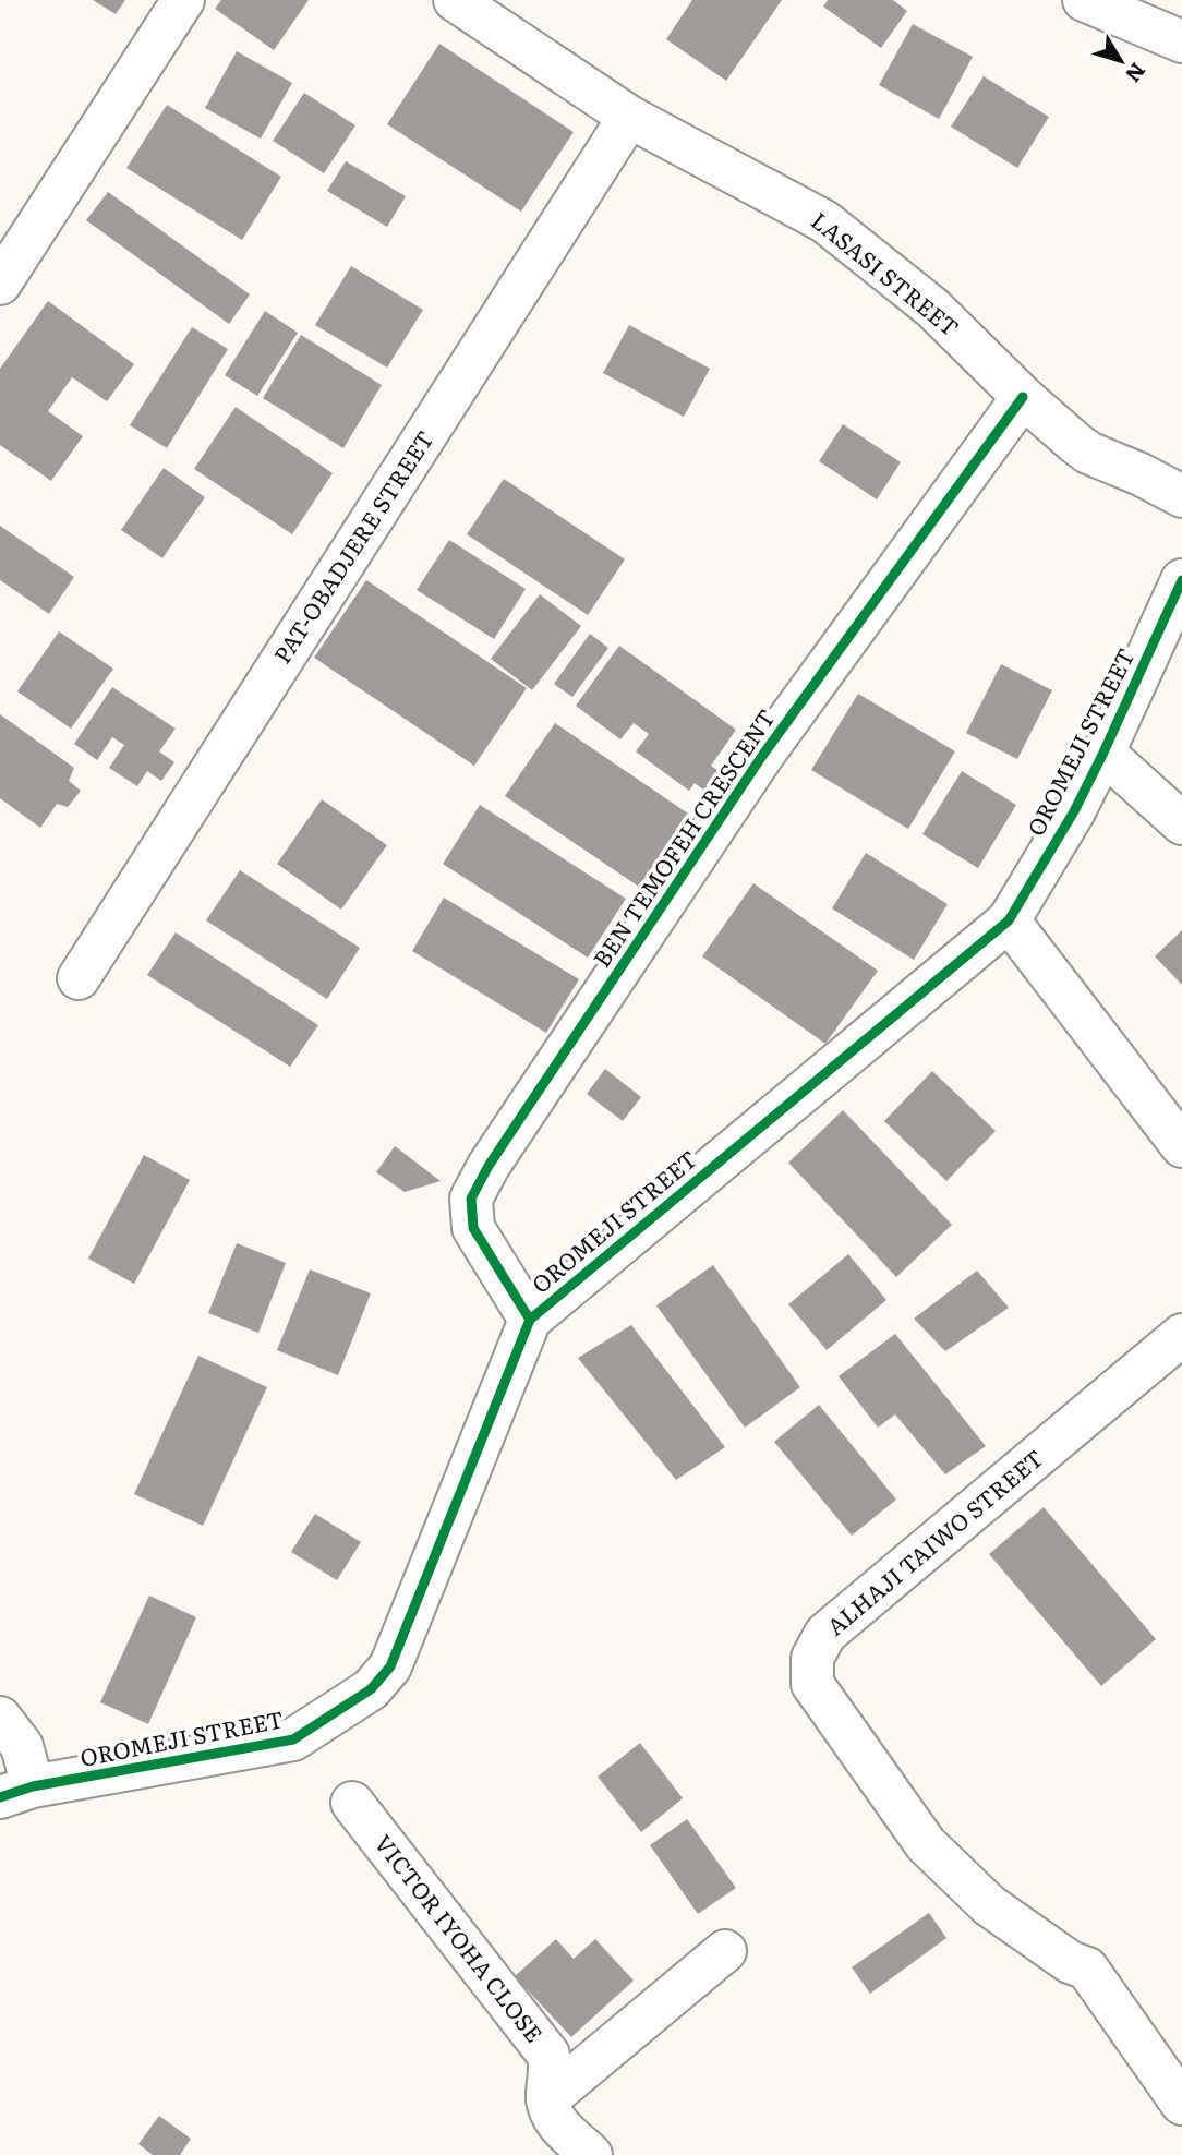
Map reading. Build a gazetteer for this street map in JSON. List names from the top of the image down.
{
  "streets": {
    "street": [
      "LASASI STREET",
      "PAT-OBADJERE STREET",
      "OROMEJI STREET",
      "BEN TEMOFEH CRESCENT",
      "ALHAJI TAIWO STREET",
      "VICTOR IYOHA CLOSE"
    ]
  },
  "crossings": [
    ["LASASI STREET", "PAT-OBADJERE STREET"],
    ["LASASI STREET", "BEN TEMOFEH CRESCENT"],
    ["OROMEJI STREET", "BEN TEMOFEH CRESCENT"]
  ],
  "north": "bottom right"
}
